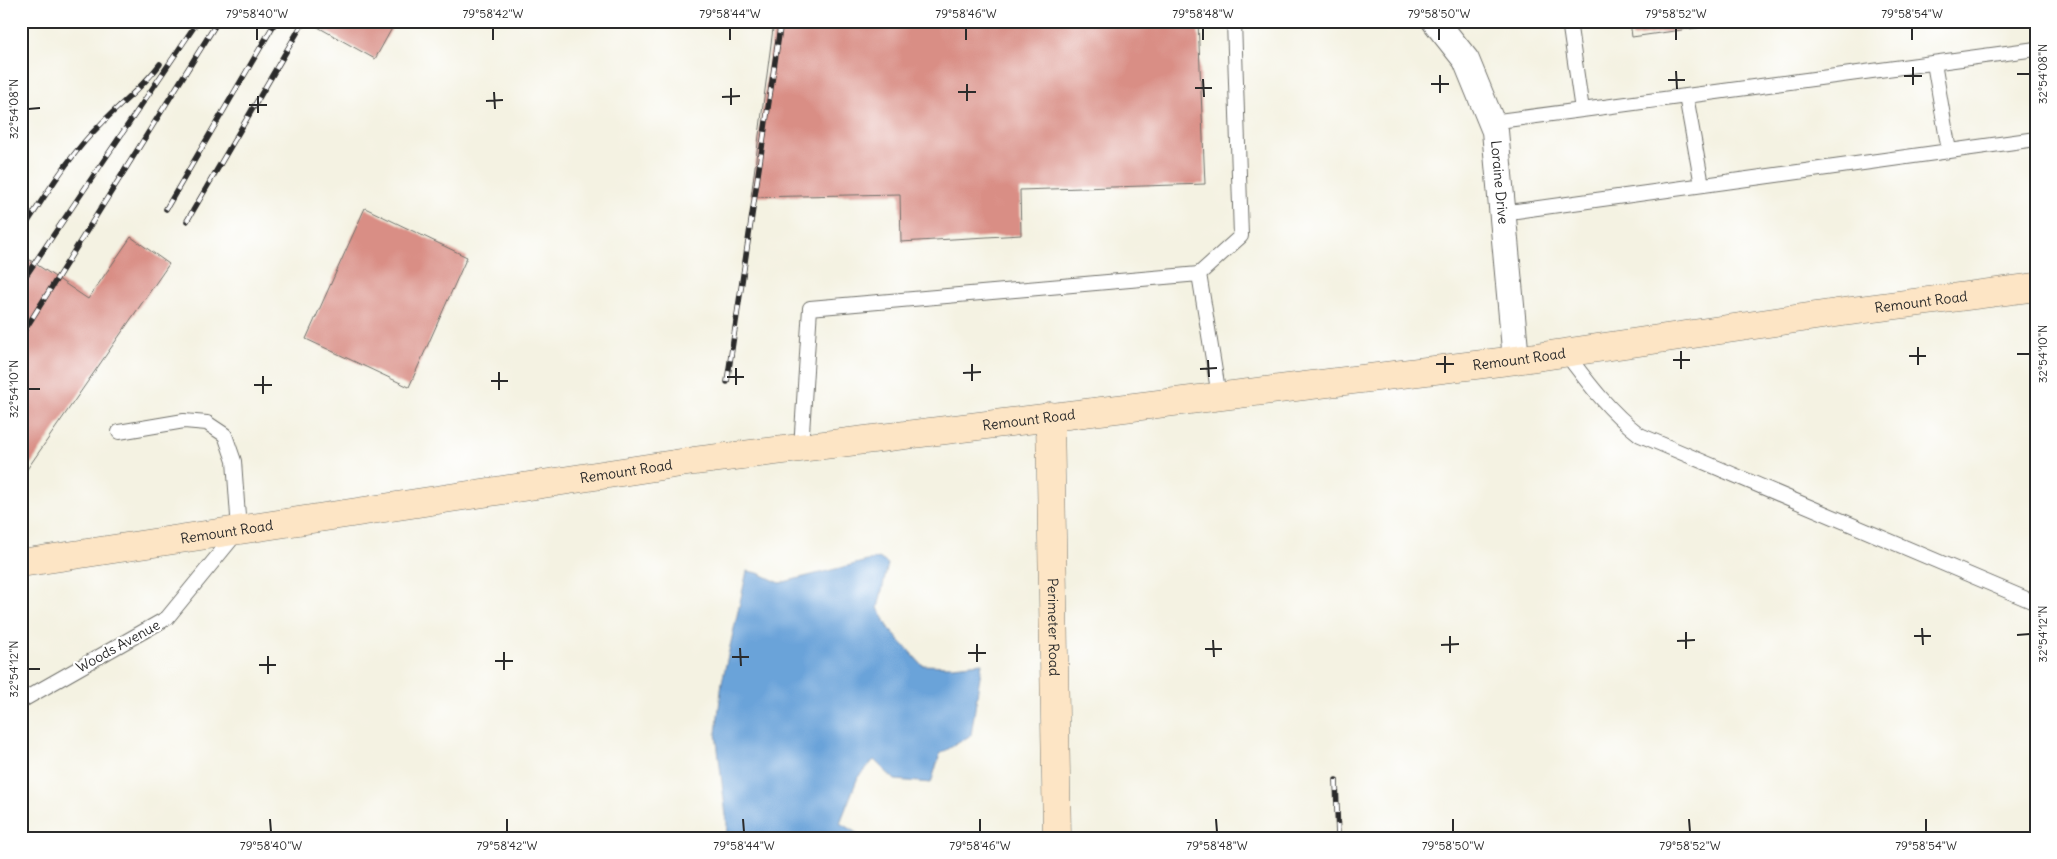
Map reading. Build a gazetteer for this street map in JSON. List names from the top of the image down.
{
  "streets": {
    "main road": ["Remount Road", "Perimeter Road"],
    "street": ["Loraine Drive"],
    "lane": ["Woods Avenue"]
  },
  "crossings": [
    ["Loraine Drive", "Remount Road"],
    ["Remount Road", "Perimeter Road"],
    ["Remount Road", "Woods Avenue"]
  ],
  "coordinates": [
    "79°58'40\"W",
    "79°58'42\"W",
    "79°58'44\"W",
    "79°58'46\"W",
    "79°58'48\"W",
    "79°58'50\"W",
    "79°58'52\"W",
    "79°58'54\"W",
    "32°54'08\"N",
    "32°54'10\"N",
    "32°54'12\"N"
  ]
}
